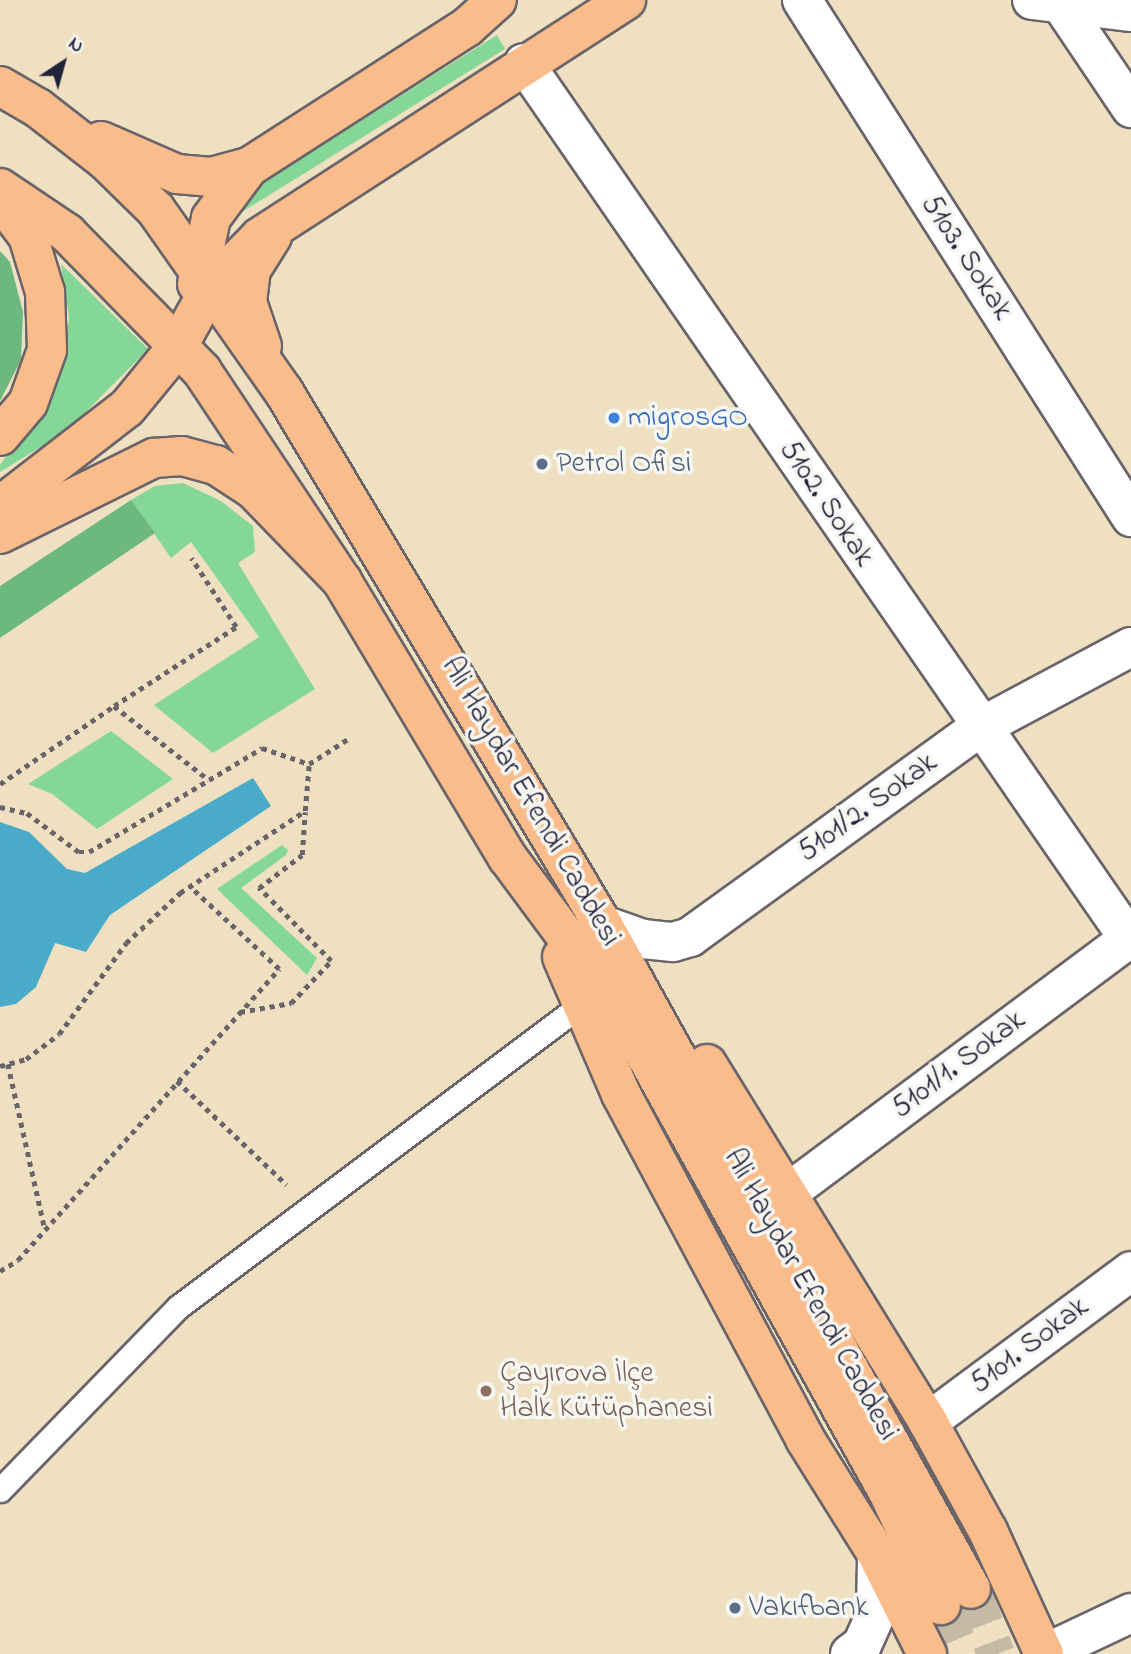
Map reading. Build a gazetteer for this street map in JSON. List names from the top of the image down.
{
  "streets": {
    "main road": ["Ali Haydar Efendi Caddesi"],
    "street": [
      "5103. Sokak",
      "5102. Sokak",
      "5101/2. Sokak",
      "5101/1. Sokak",
      "5101. Sokak"
    ]
  },
  "crossings": [
    ["5102. Sokak", "5101/2. Sokak"],
    ["5102. Sokak", "5101/1. Sokak"],
    ["Ali Haydar Efendi Caddesi", "5101/2. Sokak"]
  ],
  "places": [
    "migrosGO",
    "Petrol Ofisi",
    "Çayırova İlçe Halk Kütüphanesi",
    "Vakıfbank"
  ],
  "north": "top right"
}
